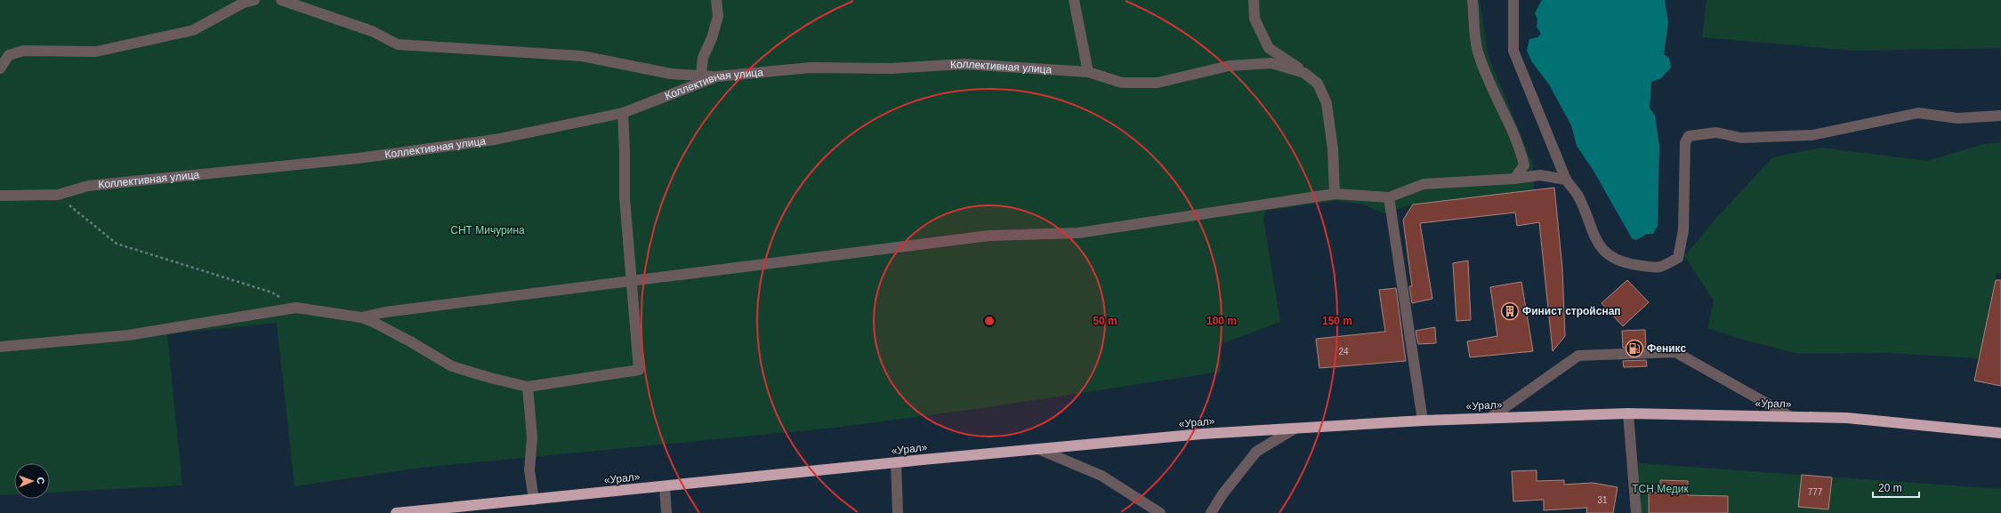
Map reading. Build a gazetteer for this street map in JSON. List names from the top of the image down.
{
  "streets": {
    "highway": ["«Урал»"],
    "street": ["Коллективная улица"]
  },
  "parks": ["СНТ Мичурина", "ТСН Медик"],
  "places": {
    "building": ["Финист стройснап"],
    "fuel station": ["Феникс"]
  },
  "house_numbers": ["24", "777", "31"],
  "scale_bar": "20 m",
  "north": "right",
  "rings": ["50 m", "100 m", "150 m"]
}
